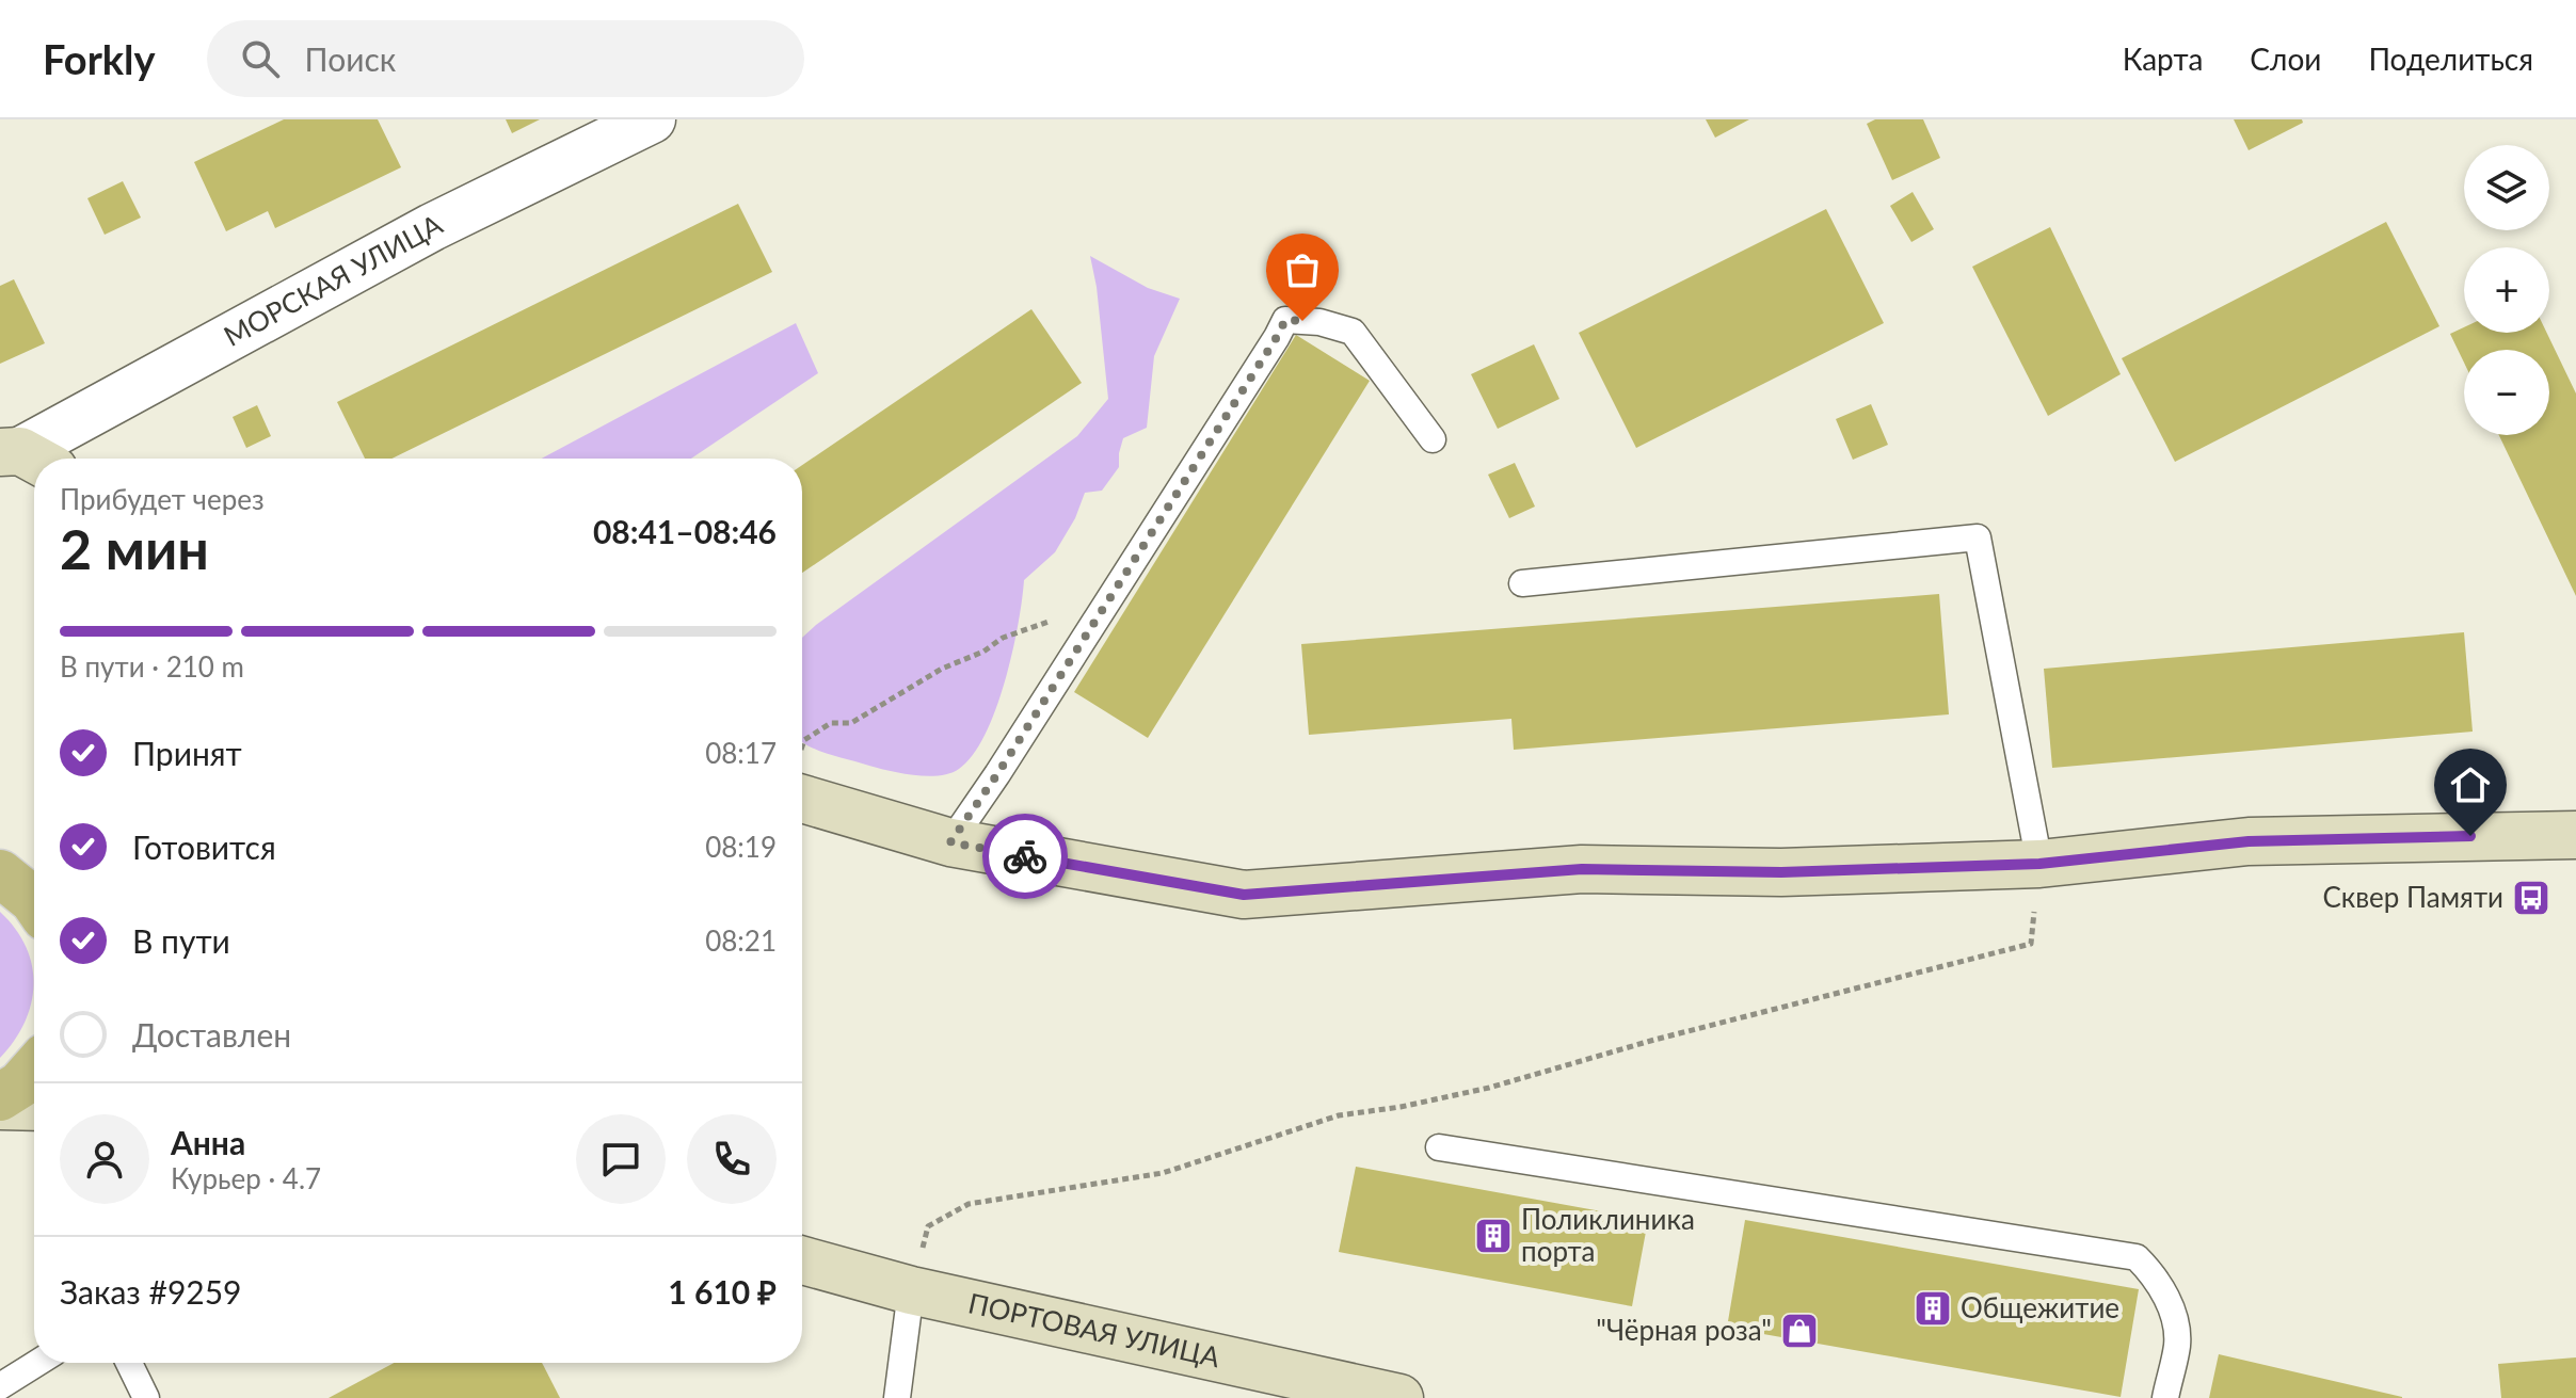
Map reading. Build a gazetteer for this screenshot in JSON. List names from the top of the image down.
{
  "streets": {
    "street": ["МОРСКАЯ УЛИЦА", "ПОРТОВАЯ УЛИЦА"]
  },
  "places": {
    "bus stop": ["Сквер Памяти"],
    "building": ["Поликлиника порта", "Общежитие"],
    "shop": ["\"Чёрная роза\""]
  },
  "page": {
    "header": "Forkly",
    "search": "Поиск",
    "nav": ["Карта", "Слои", "Поделиться"],
    "map_buttons": ["+", "−"],
    "heading": ["2 мин", "Прибудет через", "08:41–08:46"],
    "panel": [
      "Анна",
      "Курьер · 4.7",
      "Заказ #9259",
      "1 610 ₽"
    ],
    "bar": "В пути · 210 m",
    "list": [
      ["Принят", "08:17"],
      ["Готовится", "08:19"],
      ["В пути", "08:21"],
      "Доставлен"
    ]
  }
}
